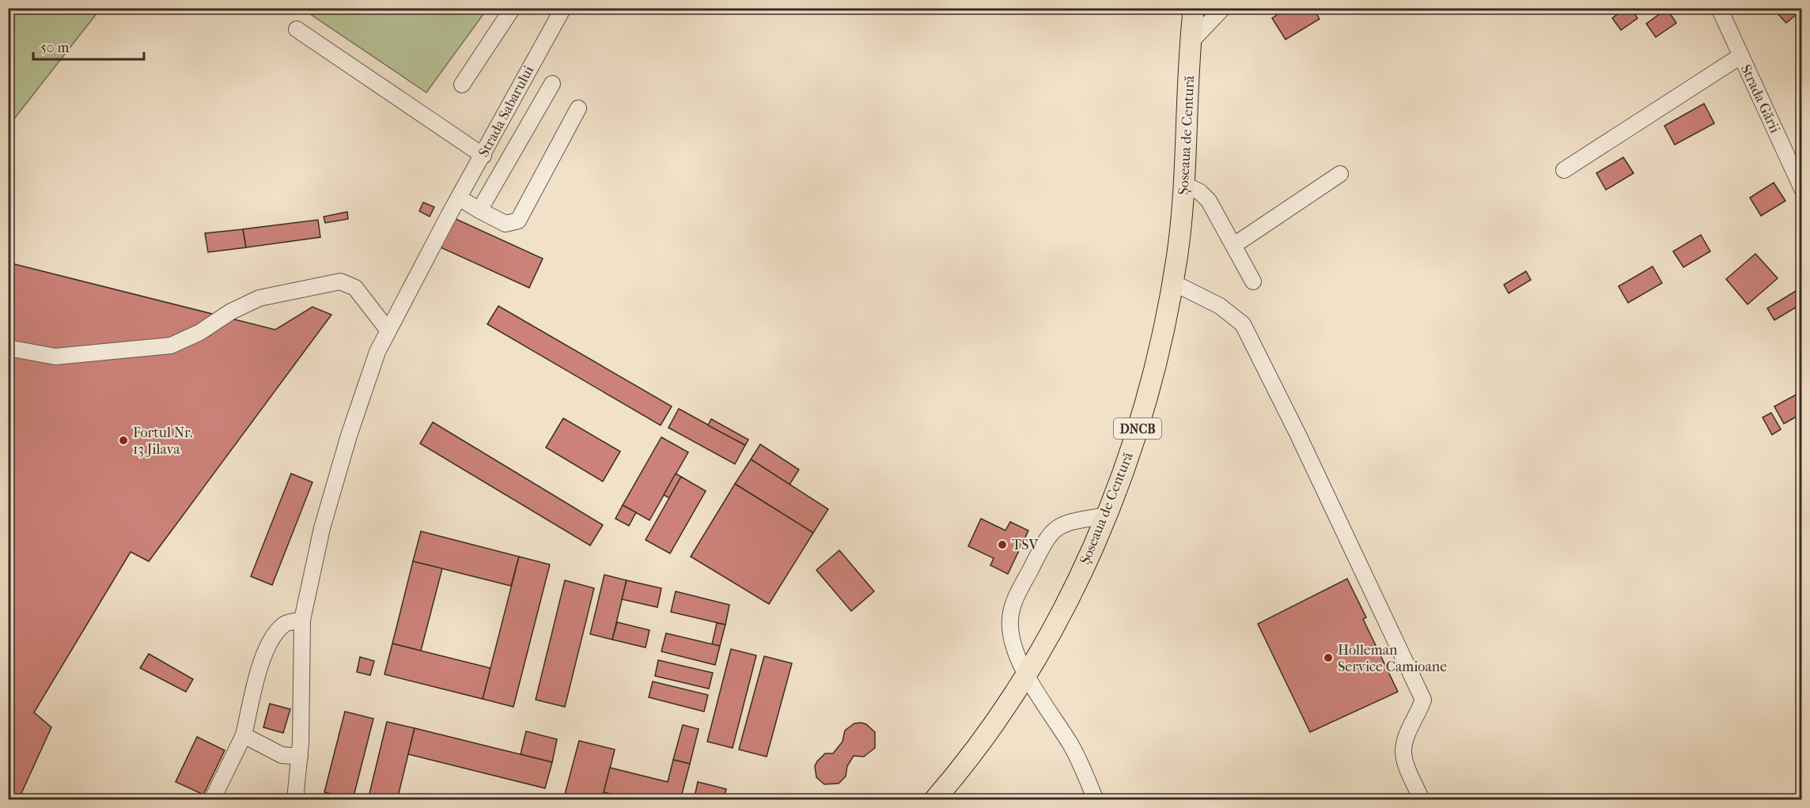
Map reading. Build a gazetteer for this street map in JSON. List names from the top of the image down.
{
  "streets": {
    "main road": ["Șoseaua de Centură", "DNCB"],
    "street": ["Strada Gării", "Strada Sabarului"]
  },
  "places": ["Fortul Nr. 13 Jilava", "TSV", "Holleman Service Camioane"],
  "scale_bar": "50 m"
}
